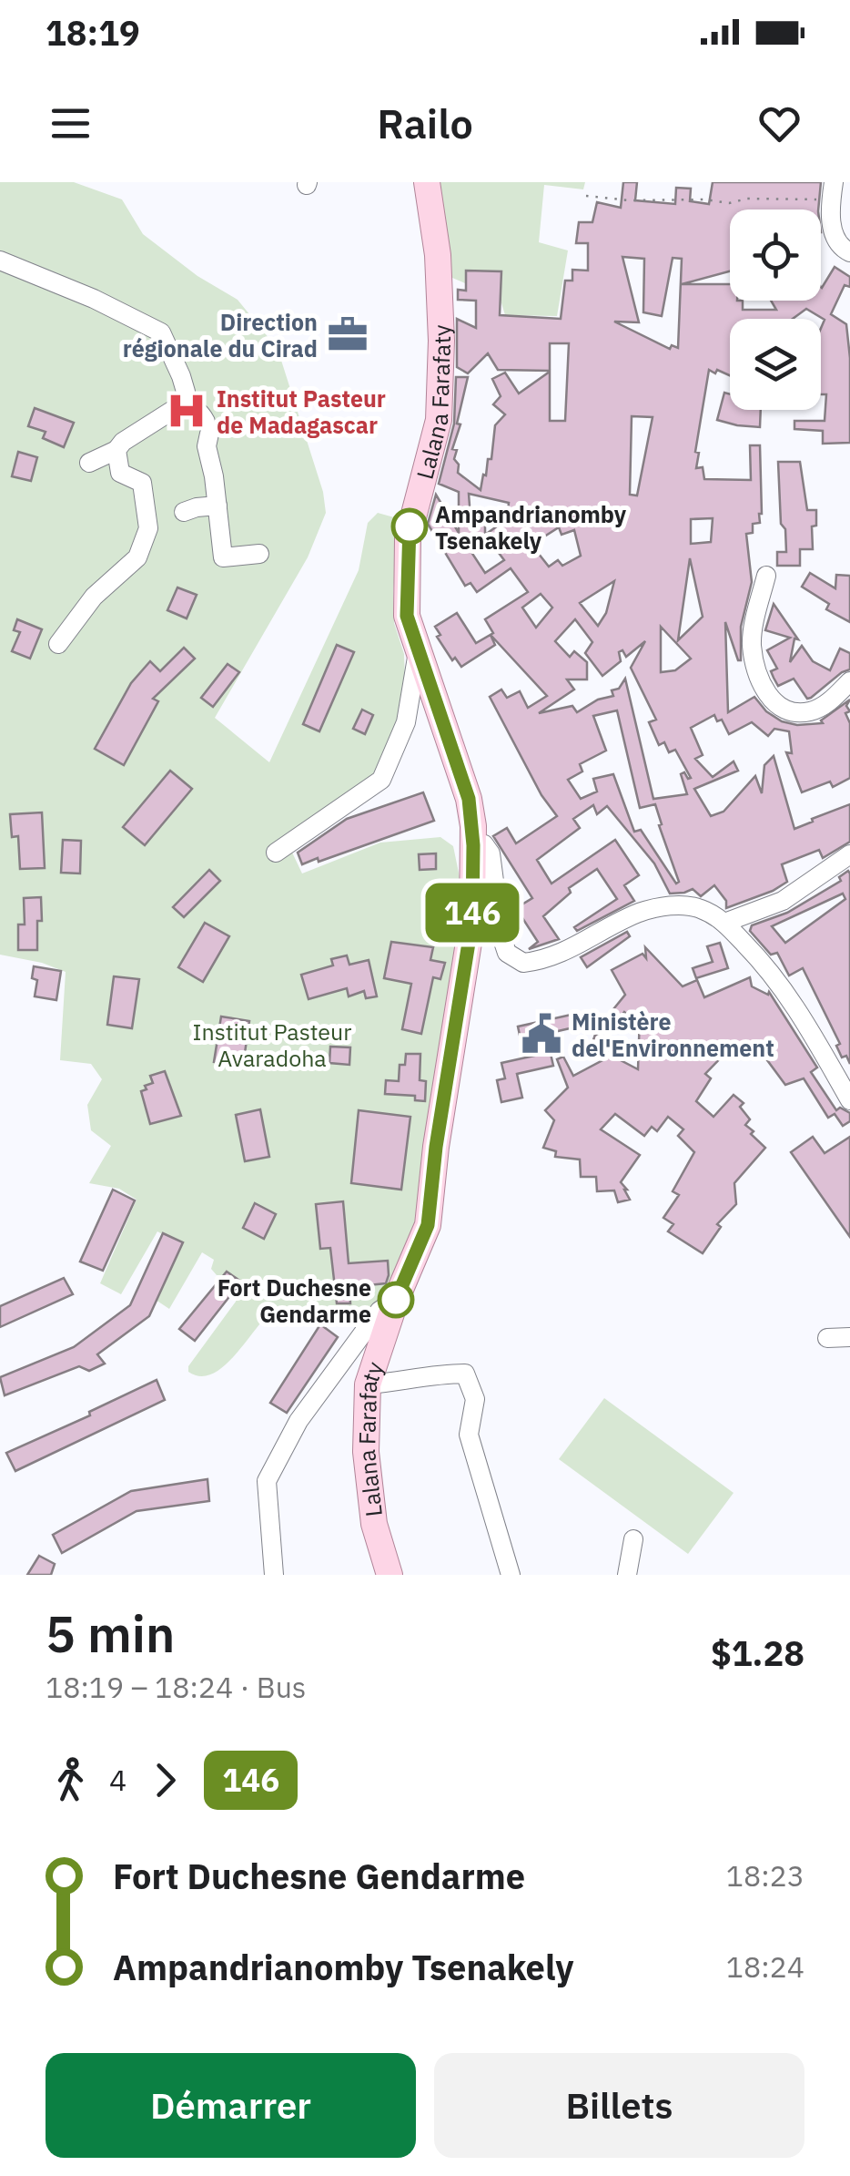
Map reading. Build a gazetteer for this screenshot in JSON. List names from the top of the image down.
{
  "streets": {
    "main road": ["Lalana Farafaty"]
  },
  "parks": ["Institut Pasteur Avaradoha"],
  "places": {
    "office": ["Direction régionale du Cirad"],
    "hospital": ["Institut Pasteur de Madagascar"],
    "other": ["Ampandrianomby Tsenakely", "Fort Duchesne Gendarme"],
    "public building": ["Ministère del'Environnement"]
  },
  "lines": ["bus line 146"],
  "page": {
    "status": "18:19",
    "header": "Railo",
    "on_map": "146",
    "heading": ["5 min", "18:19 – 18:24 · Bus", "$1.28"],
    "legs": ["4", "146"],
    "list": [
      {
        "name": "Fort Duchesne Gendarme",
        "value": "18:23"
      },
      {
        "name": "Ampandrianomby Tsenakely",
        "value": "18:24"
      }
    ],
    "buttons": ["Démarrer", "Billets"]
  }
}
